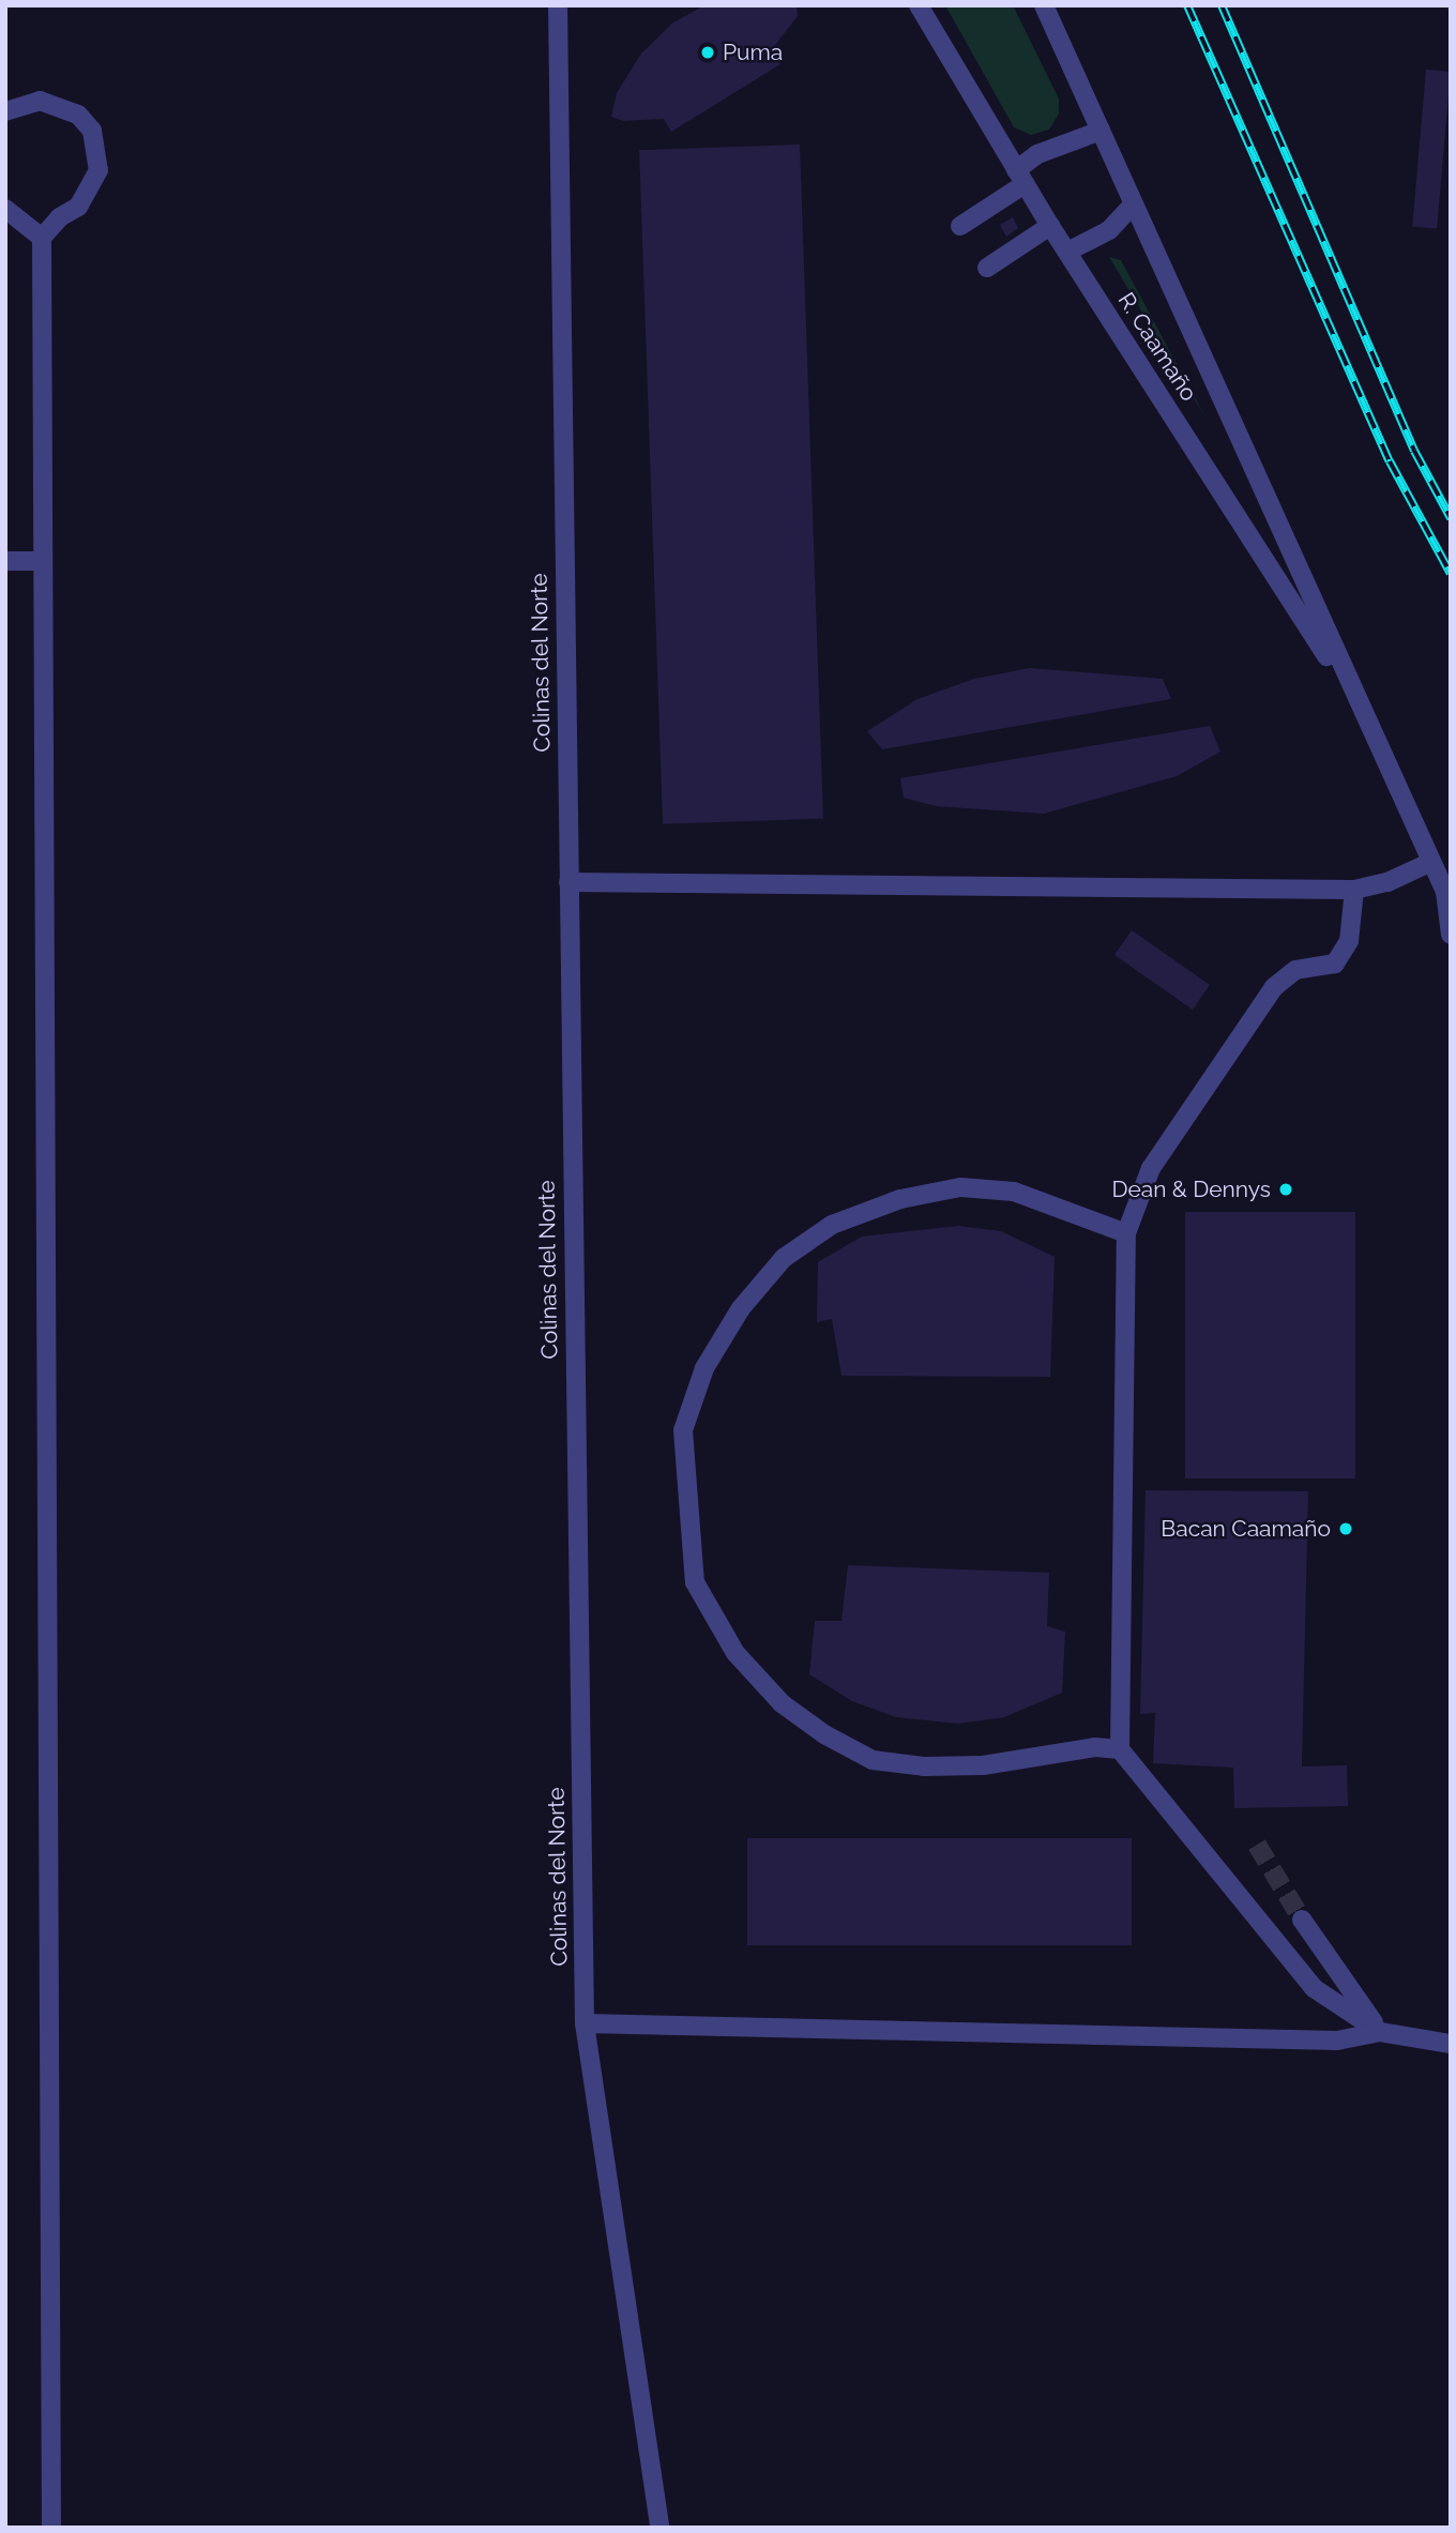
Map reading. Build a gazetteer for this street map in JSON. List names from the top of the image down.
{
  "streets": {
    "street": ["R. Caamaño", "Colinas del Norte"]
  },
  "places": ["Puma", "Dean & Dennys", "Bacan Caamaño"]
}
